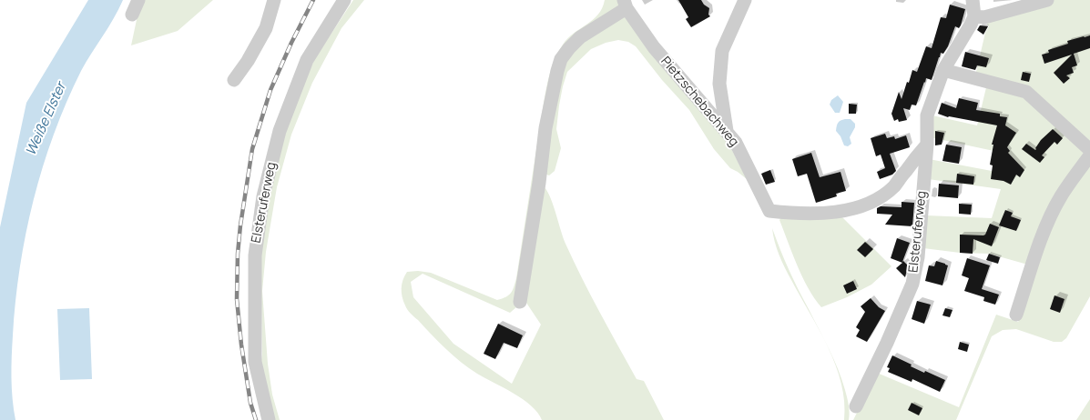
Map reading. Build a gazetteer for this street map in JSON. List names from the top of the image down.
{
  "streets": {
    "street": ["Pietzschebachweg", "Elsteruferweg"]
  },
  "crossings": [
    ["Pietzschebachweg", "Elsteruferweg"]
  ],
  "water": ["Weiße Elster"]
}
